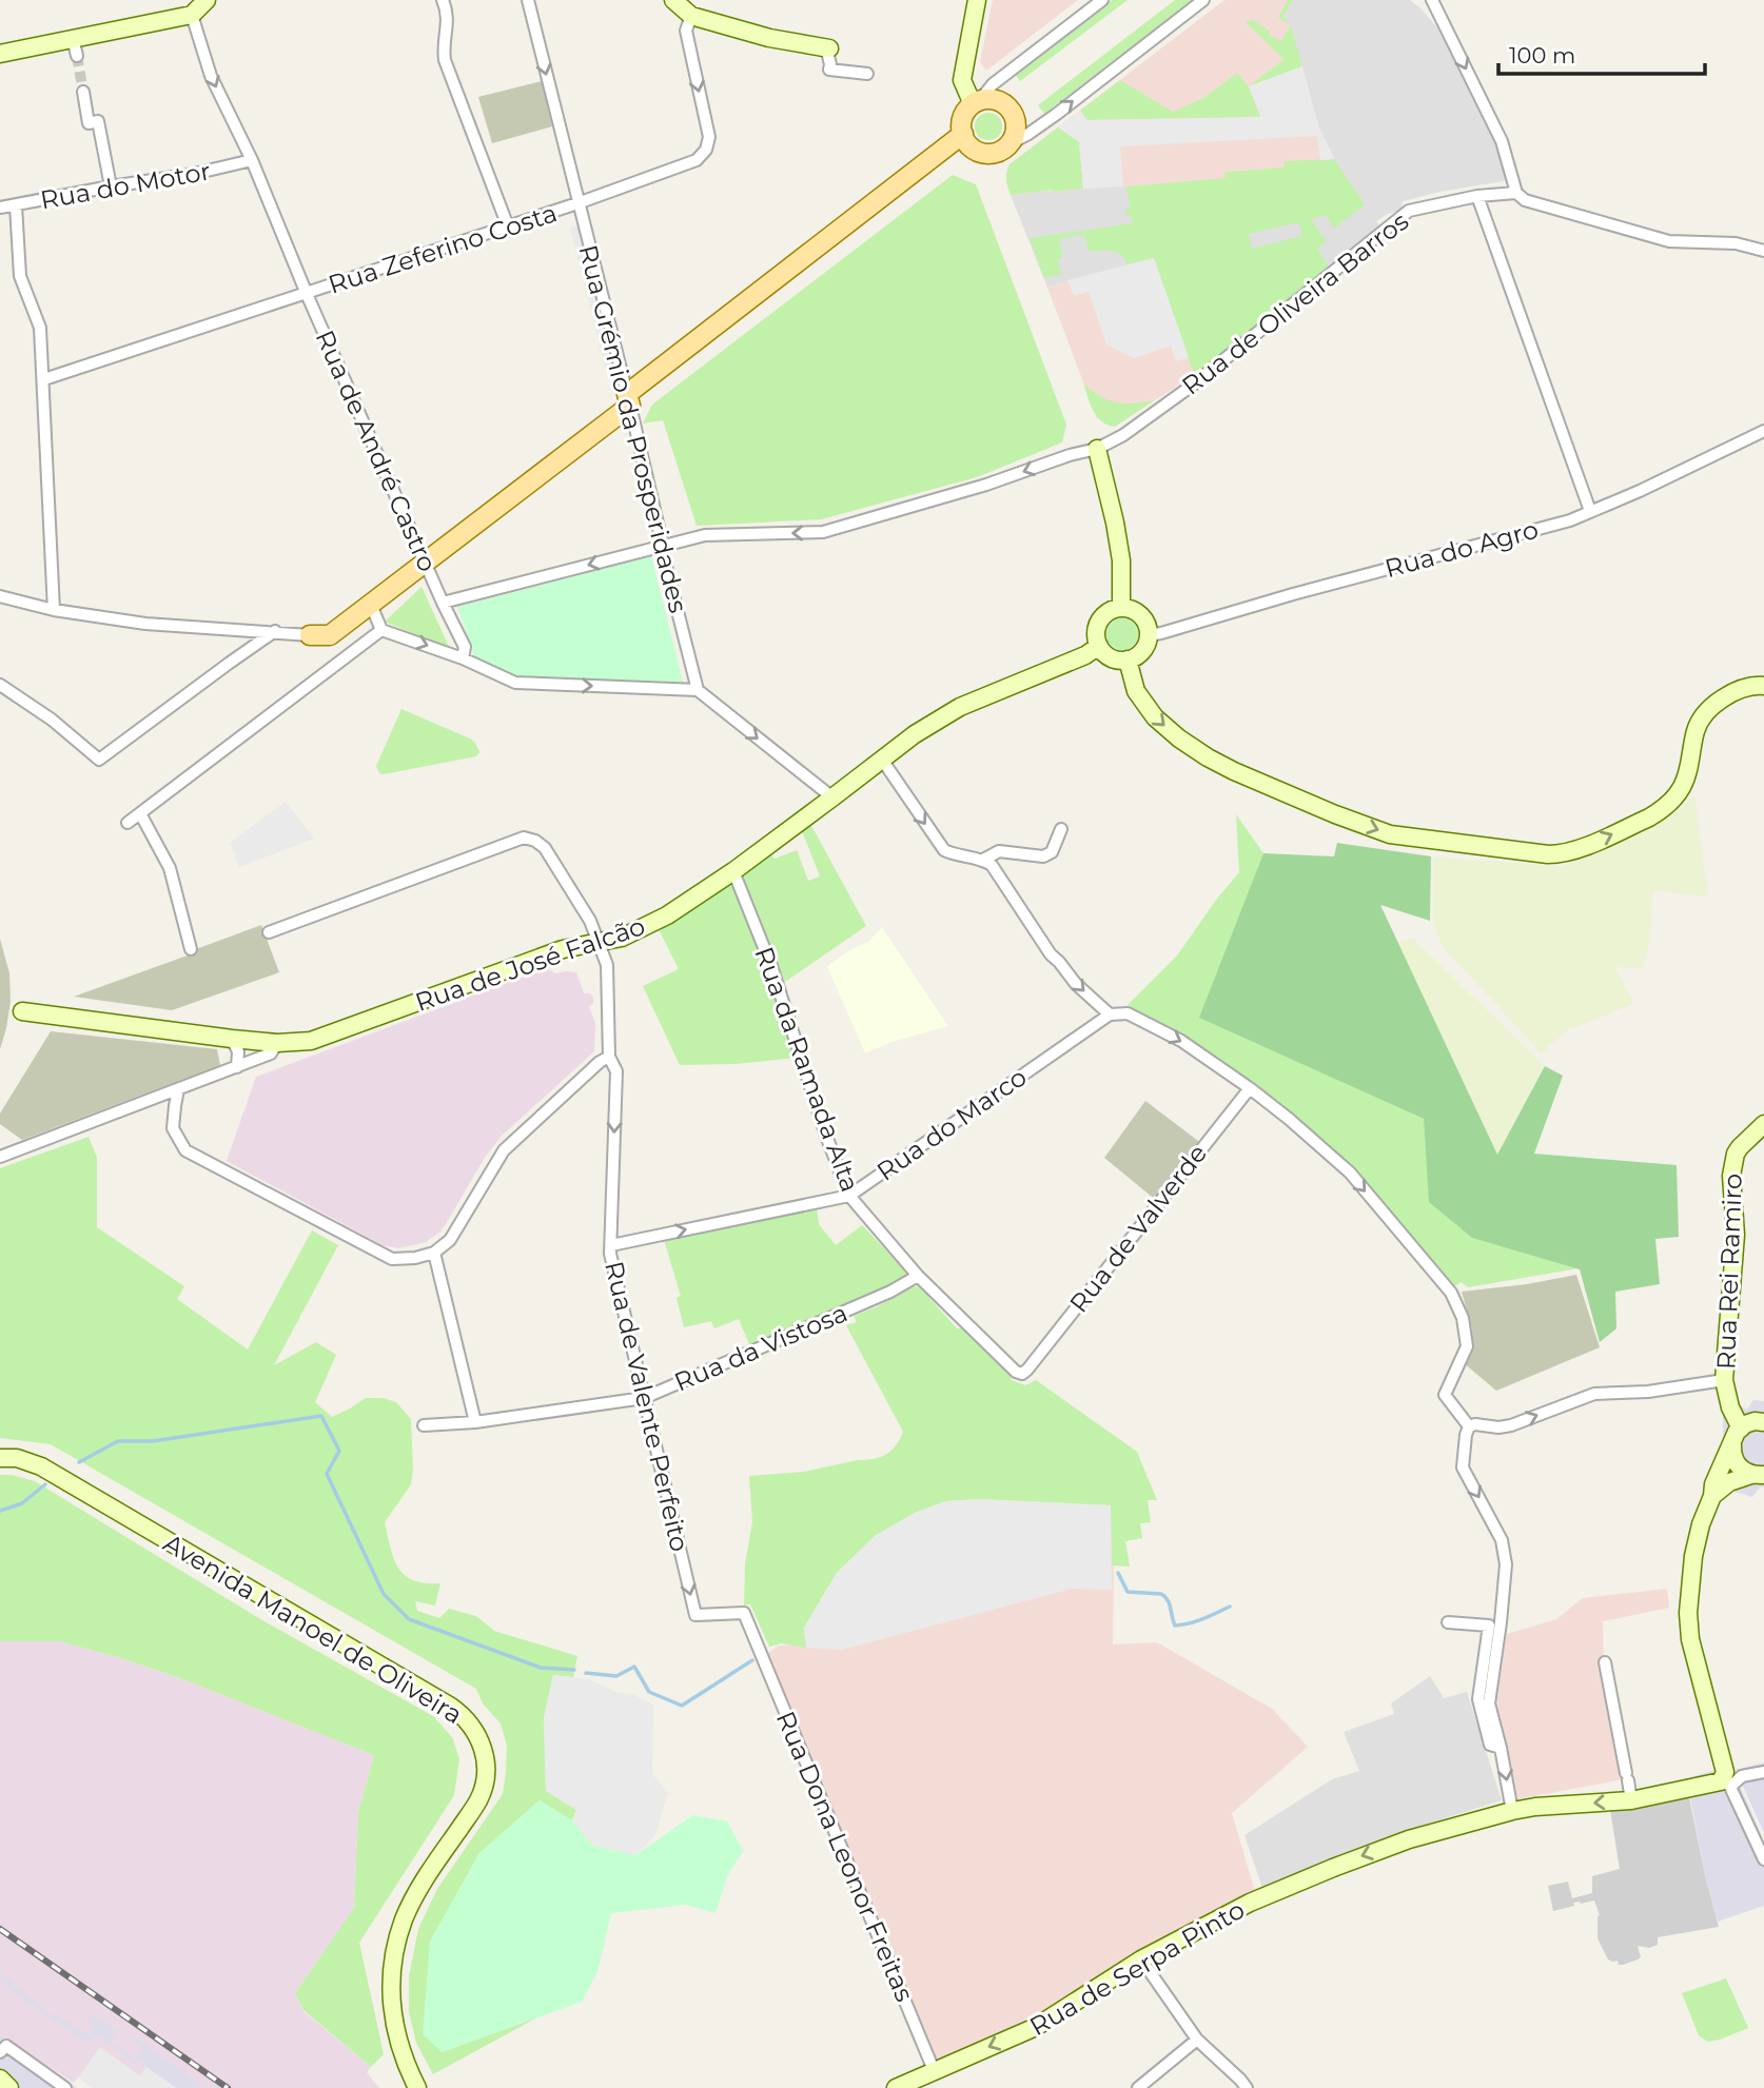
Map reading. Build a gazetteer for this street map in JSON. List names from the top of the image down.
{
  "streets": {
    "street": [
      "Rua do Motor",
      "Rua Zeferino Costa",
      "Rua de Oliveira Barros",
      "Rua Grémio da Prosperidades",
      "Rua de André Castro",
      "Rua do Agro",
      "Rua de José Falcão",
      "Rua da Ramada Alta",
      "Rua do Marco",
      "Rua de Valverde",
      "Rua Rei Ramiro",
      "Rua da Vistosa",
      "Rua de Valente Perfeito",
      "Avenida Manoel de Oliveira",
      "Rua Dona Leonor Freitas",
      "Rua de Serpa Pinto"
    ]
  },
  "crossings": [
    ["Rua do Motor", "Rua de André Castro"],
    ["Rua Zeferino Costa", "Rua Grémio da Prosperidades"],
    ["Rua Zeferino Costa", "Rua de André Castro"],
    ["Rua de Oliveira Barros", "Rua Grémio da Prosperidades"],
    ["Rua de Oliveira Barros", "Rua de André Castro"],
    ["Rua do Agro", "Rua de José Falcão"],
    ["Rua de José Falcão", "Rua da Ramada Alta"],
    ["Rua de José Falcão", "Rua de Valente Perfeito"],
    ["Rua da Ramada Alta", "Rua do Marco"],
    ["Rua da Ramada Alta", "Rua de Valverde"],
    ["Rua da Ramada Alta", "Rua da Vistosa"],
    ["Rua do Marco", "Rua de Valente Perfeito"],
    ["Rua da Vistosa", "Rua de Valente Perfeito"],
    ["Rua de Valente Perfeito", "Rua Dona Leonor Freitas"],
    ["Rua Dona Leonor Freitas", "Rua de Serpa Pinto"]
  ],
  "one_way": [
    "Rua de Oliveira Barros",
    "Rua do Marco",
    "Rua de Valente Perfeito",
    "Rua de Serpa Pinto"
  ],
  "scale_bar": "100 m"
}
